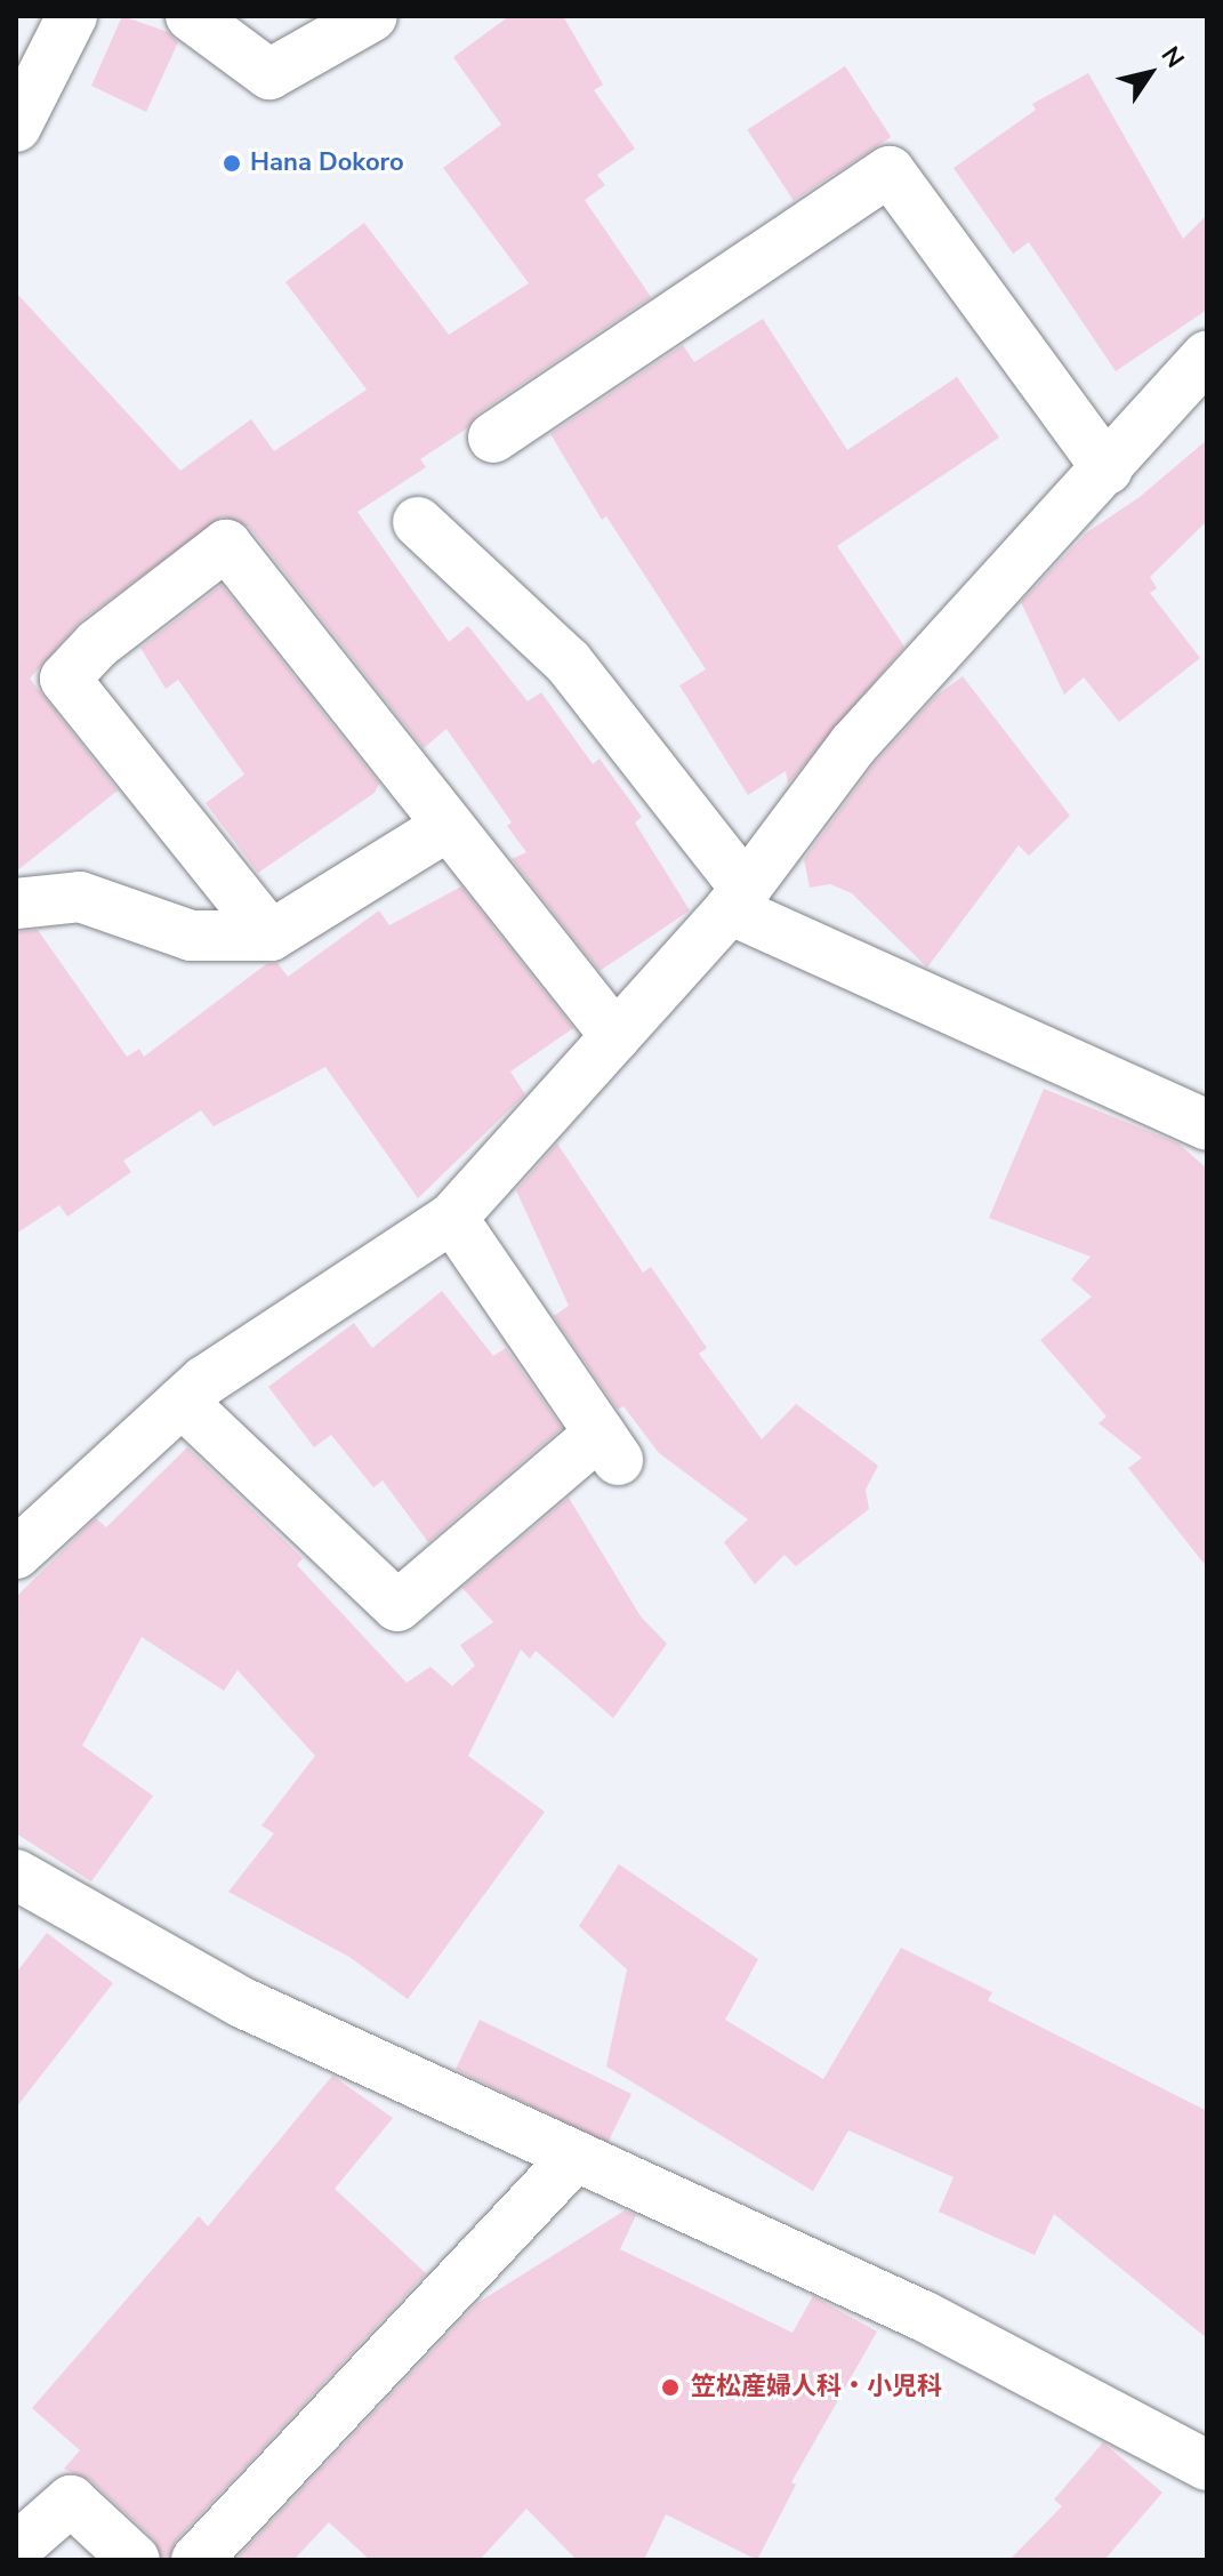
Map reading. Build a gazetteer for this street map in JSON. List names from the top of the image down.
{
  "places": ["Hana Dokoro", "笠松産婦人科・小児科"],
  "north": "top right"
}
